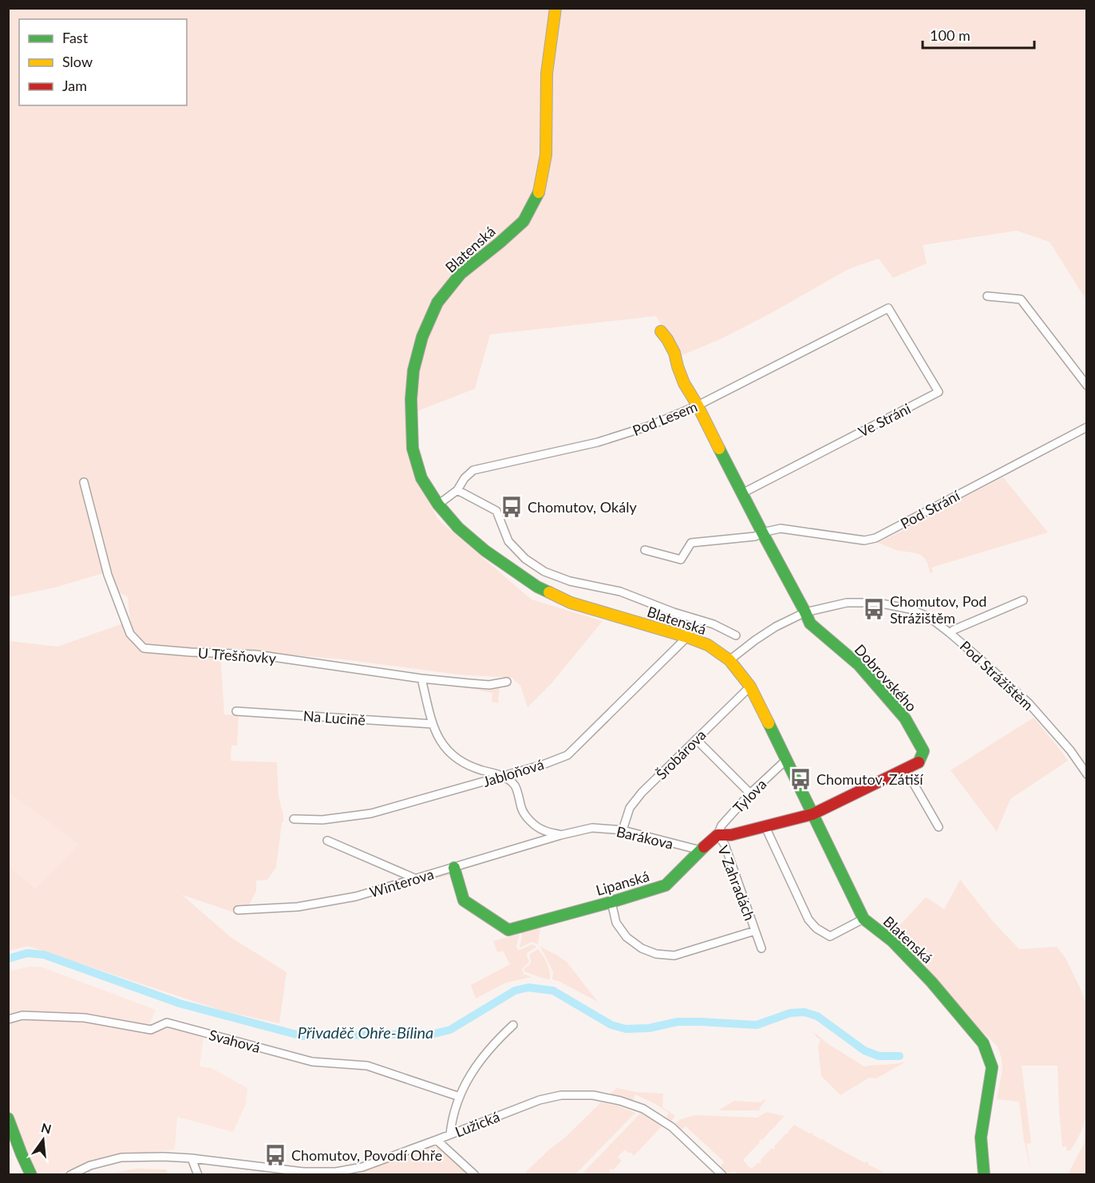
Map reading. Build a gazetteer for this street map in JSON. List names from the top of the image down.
{
  "streets": {
    "street": [
      "Blatenská",
      "Pod Lesem",
      "Ve Stráni",
      "Pod Strání",
      "U Třešňovky",
      "Pod Strážištěm",
      "Dobrovského",
      "Na Lucině",
      "Šrobárova",
      "Jabloňová",
      "Tylova",
      "Barákova",
      "Winterova",
      "Lipanská",
      "V Zahradách",
      "Svahová",
      "Lužická"
    ]
  },
  "crossings": [
    ["Blatenská", "Pod Lesem"],
    ["Blatenská", "Pod Strážištěm"],
    ["Blatenská", "Dobrovského"],
    ["Blatenská", "Šrobárova"],
    ["Blatenská", "Jabloňová"],
    ["Blatenská", "Tylova"],
    ["Pod Lesem", "Ve Stráni"],
    ["Pod Lesem", "Dobrovského"],
    ["Ve Stráni", "Dobrovského"],
    ["Pod Strání", "Dobrovského"],
    ["Pod Strážištěm", "Dobrovského"],
    ["Šrobárova", "Barákova"],
    ["Tylova", "Lipanská"],
    ["Tylova", "V Zahradách"],
    ["Barákova", "Winterova"],
    ["Barákova", "Lipanská"],
    ["Winterova", "Lipanská"],
    ["Lipanská", "V Zahradách"]
  ],
  "water": ["Přivaděč Ohře-Bílina"],
  "places": {
    "bus stop": [
      "Chomutov, Okály",
      "Chomutov, Pod Strážištěm",
      "Chomutov, Zátiší",
      "Chomutov, Povodí Ohře"
    ]
  },
  "legend": ["Fast", "Slow", "Jam"],
  "scale_bar": "100 m",
  "north": "top"
}
